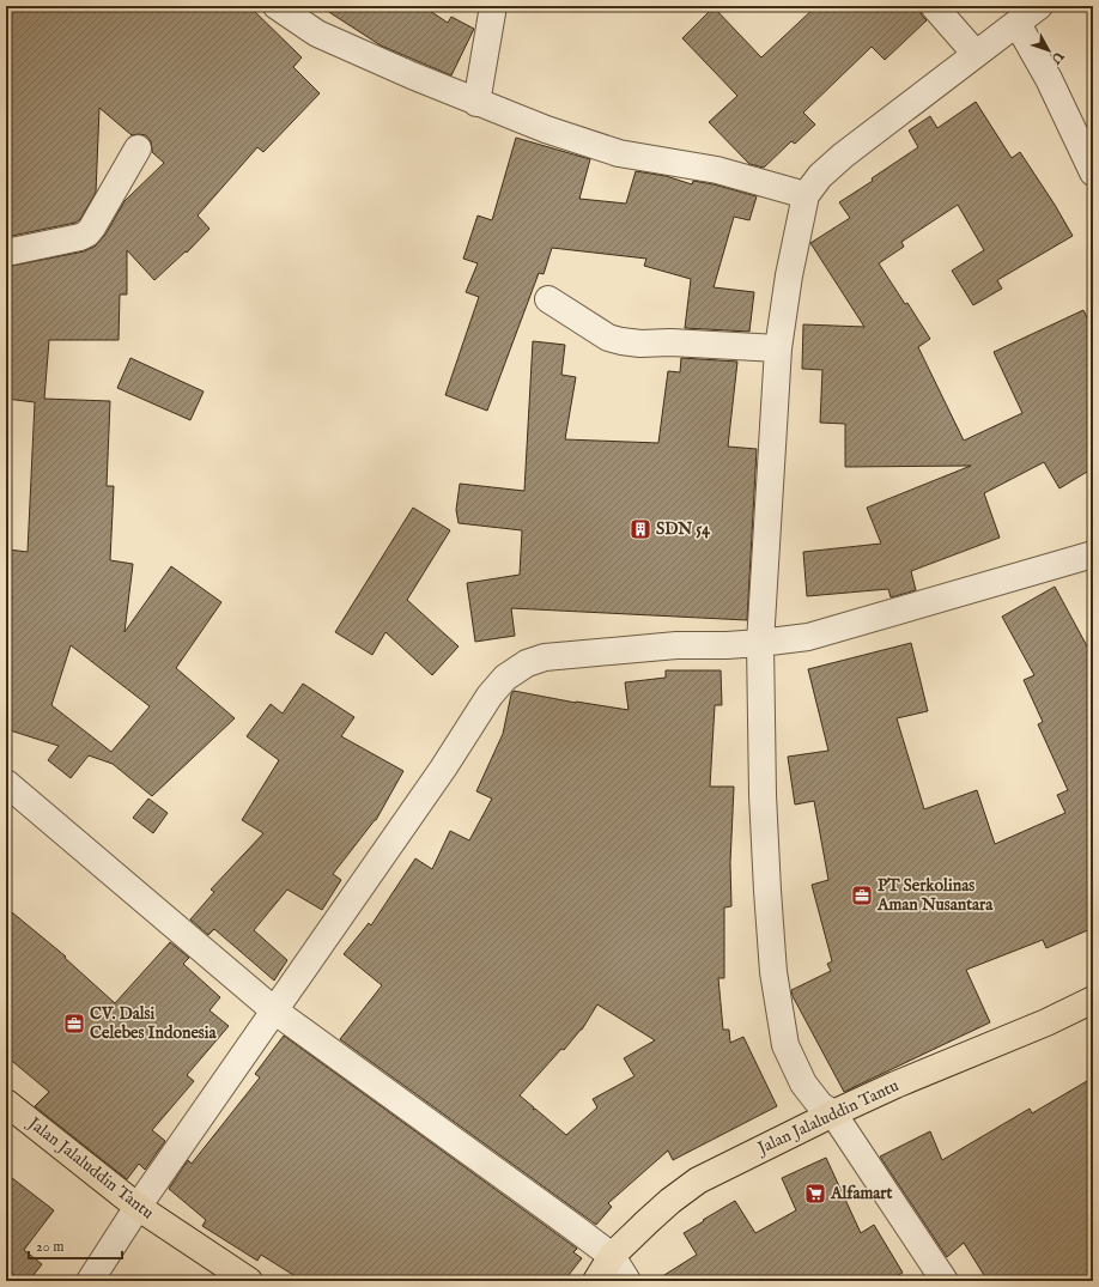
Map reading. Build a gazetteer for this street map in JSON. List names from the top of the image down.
{
  "streets": {
    "highway": ["Jalan Jalaluddin Tantu"]
  },
  "places": {
    "building": ["SDN 54"],
    "office": ["PT Serkolinas Aman Nusantara", "CV. Dalsi Celebes Indonesia"],
    "supermarket": ["Alfamart"]
  },
  "scale_bar": "20 m",
  "north": "bottom right"
}
